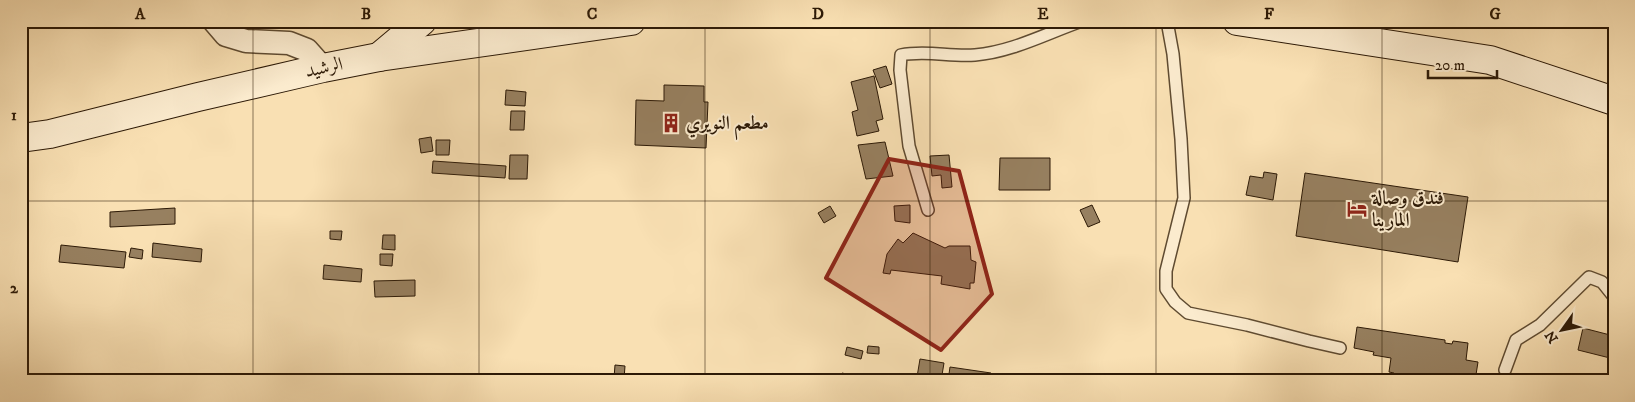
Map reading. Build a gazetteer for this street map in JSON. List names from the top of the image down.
{
  "streets": {
    "main road": ["الرشيد"]
  },
  "places": {
    "building": ["مطعم النويري"],
    "hotel": ["فندق وصالة المارينا"]
  },
  "scale_bar": "20 m",
  "north": "bottom left",
  "grid": {
    "columns": [
      "A",
      "B",
      "C",
      "D",
      "E",
      "F",
      "G"
    ],
    "rows": ["1", "2"]
  }
}
